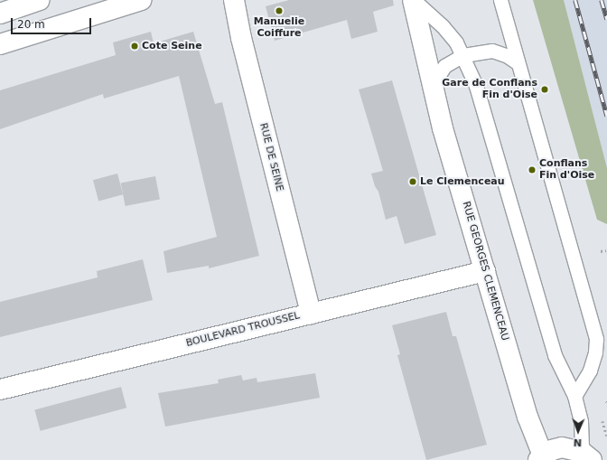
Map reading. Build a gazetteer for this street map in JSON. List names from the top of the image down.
{
  "streets": {
    "street": ["RUE DE SEINE", "RUE GEORGES CLEMENCEAU", "BOULEVARD TROUSSEL"]
  },
  "crossings": [
    ["RUE DE SEINE", "BOULEVARD TROUSSEL"],
    ["RUE GEORGES CLEMENCEAU", "BOULEVARD TROUSSEL"]
  ],
  "places": [
    "Manuelie Coiffure",
    "Cote Seine",
    "Gare de Conflans Fin d'Oise",
    "Conflans Fin d'Oise",
    "Le Clemenceau"
  ],
  "scale_bar": "20 m",
  "north": "bottom"
}
